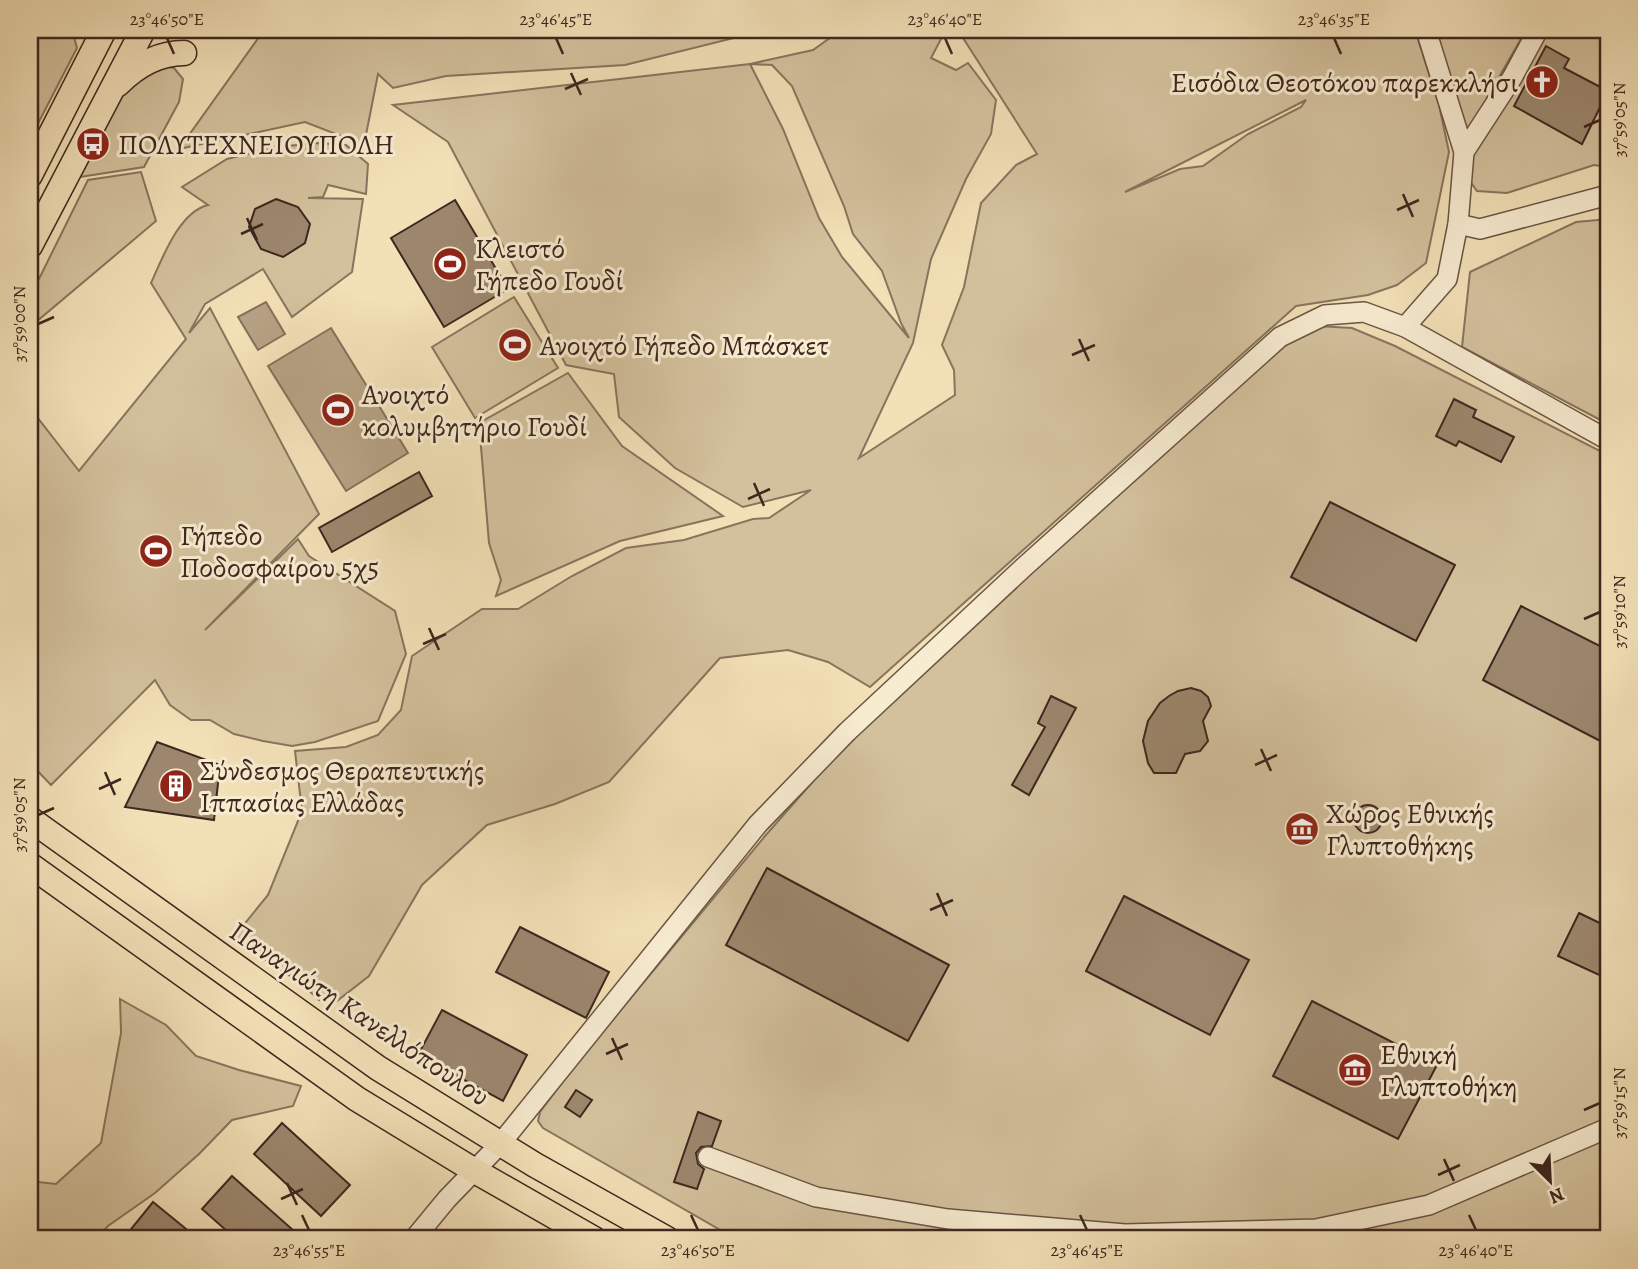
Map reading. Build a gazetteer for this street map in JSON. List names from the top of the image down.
{
  "streets": {
    "main road": ["Παναγιώτη Κανελλόπουλου"]
  },
  "places": {
    "church": ["Εισόδια Θεοτόκου παρεκκλήσι"],
    "bus stop": ["ΠΟΛΥΤΕΧΝΕΙΟΥΠΟΛΗ"],
    "sports": [
      "Κλειστό Γήπεδο Γουδί",
      "Ανοιχτό Γήπεδο Μπάσκετ",
      "Ανοιχτό κολυμβητήριο Γουδί",
      "Γήπεδο Ποδοσφαίρου 5χ5"
    ],
    "building": ["Σύνδεσμος Θεραπευτικής Ιππασίας Ελλάδας"],
    "museum": ["Χώρος Εθνικής Γλυπτοθήκης", "Εθνική Γλυπτοθήκη"]
  },
  "north": "bottom right",
  "coordinates": [
    "23°46'50\"E",
    "23°46'45\"E",
    "23°46'40\"E",
    "23°46'35\"E",
    "37°59'05\"N",
    "37°59'00\"N",
    "37°59'10\"N",
    "37°59'15\"N",
    "23°46'55\"E"
  ]
}
